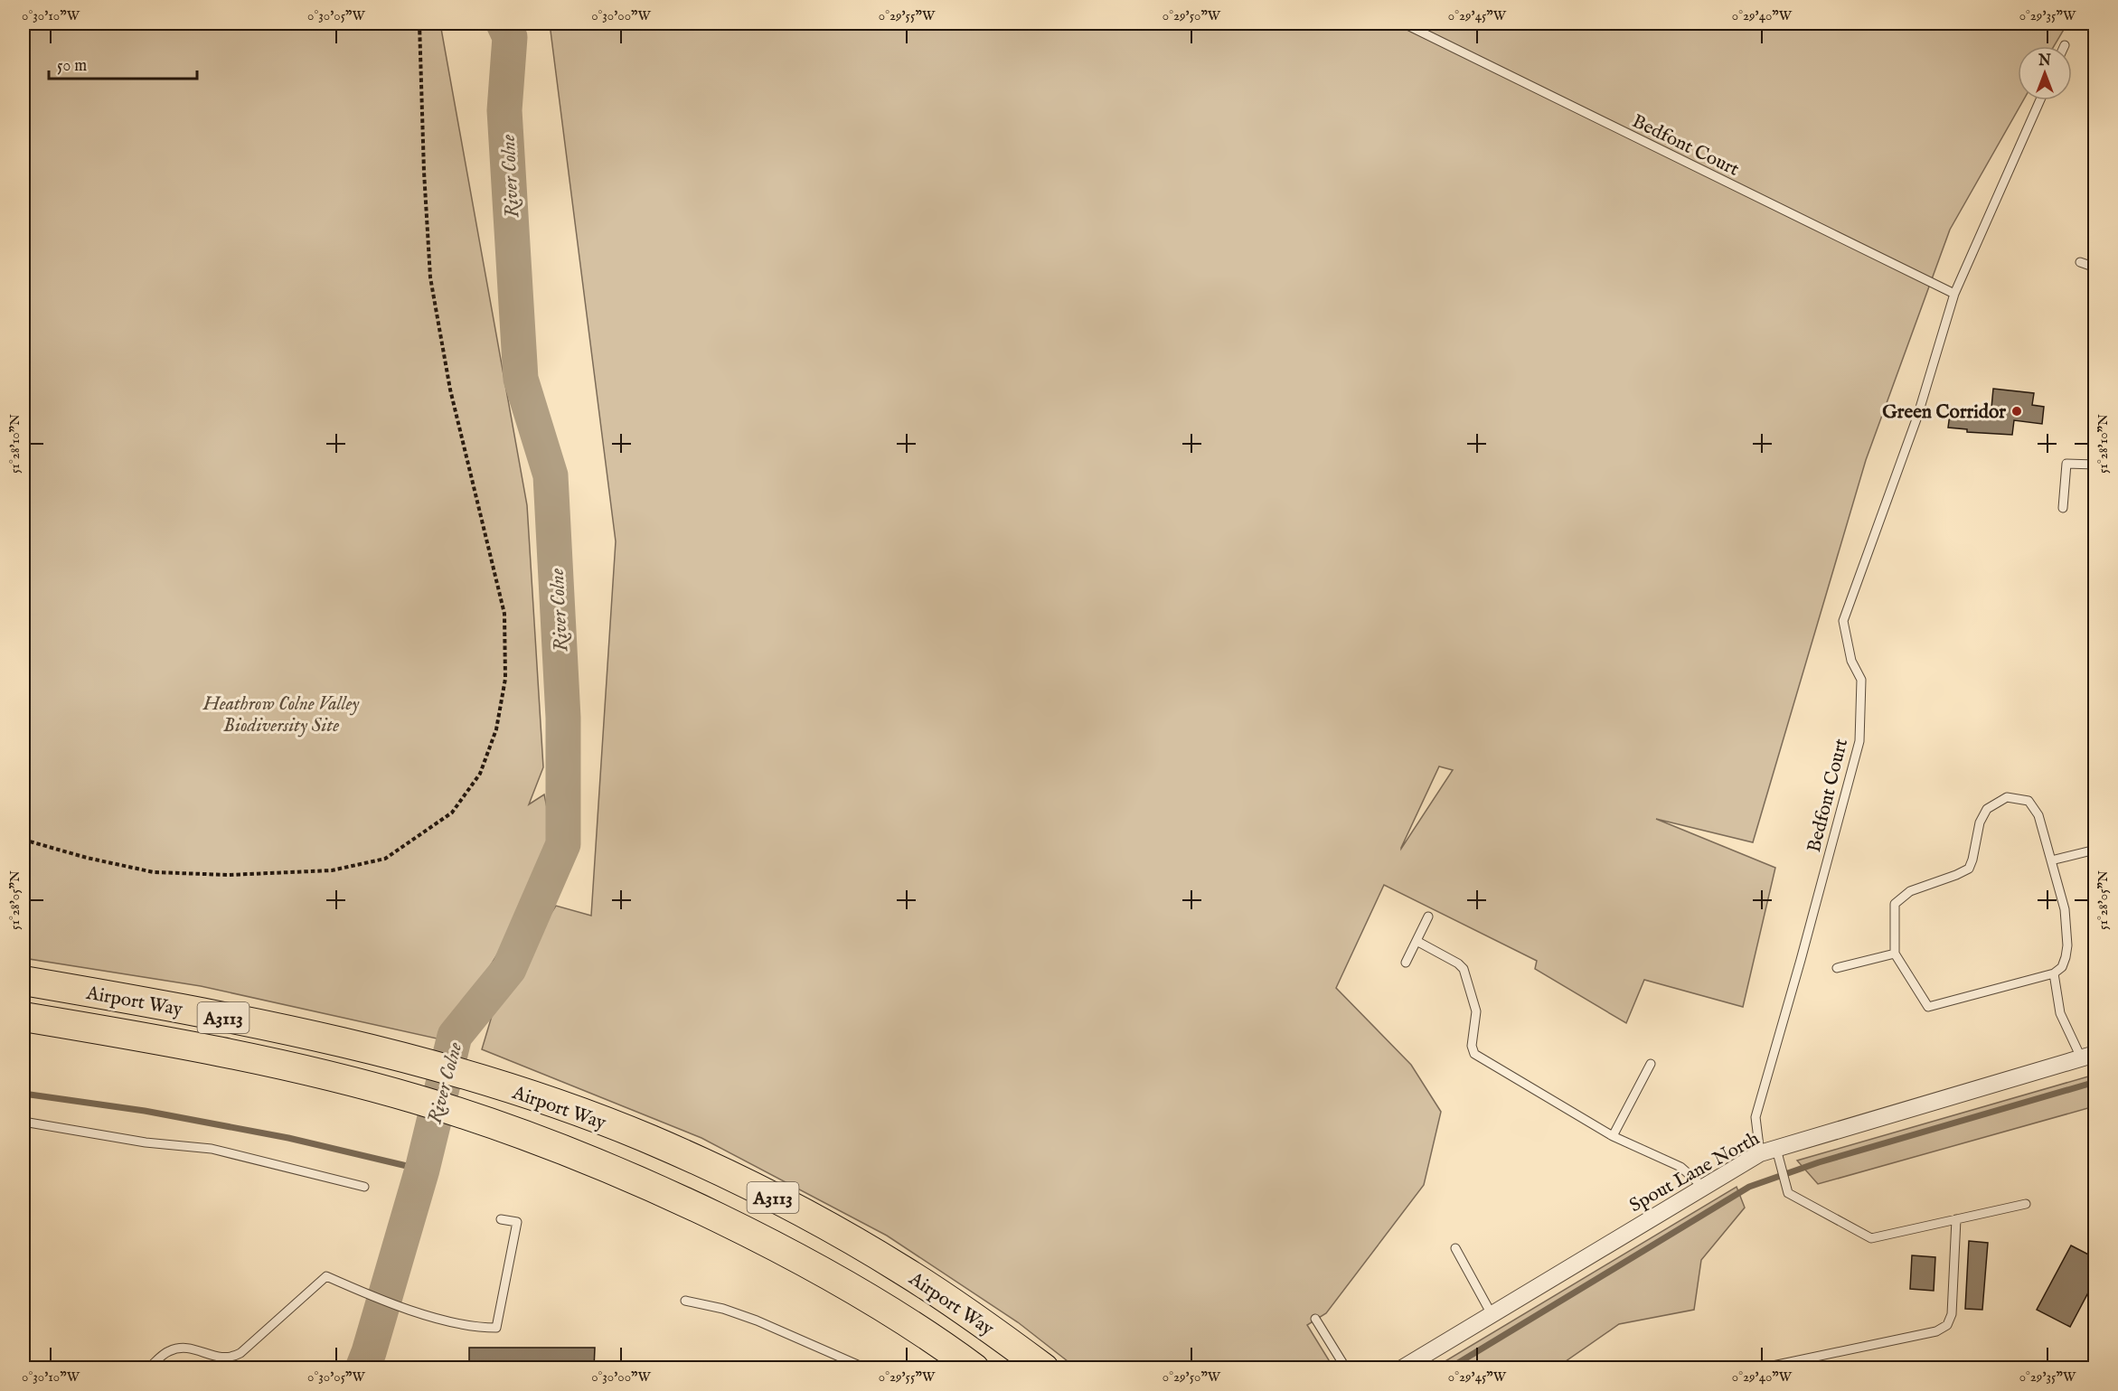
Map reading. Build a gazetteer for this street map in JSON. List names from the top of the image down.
{
  "streets": {
    "highway": ["Airport Way", "A3113"],
    "street": ["Spout Lane North"],
    "lane": ["Bedfont Court"]
  },
  "crossings": [
    ["Bedfont Court", "Spout Lane North"]
  ],
  "water": ["River Colne"],
  "parks": ["Heathrow Colne Valley Biodiversity Site"],
  "places": ["Green Corridor"],
  "scale_bar": "50 m",
  "north": "top",
  "coordinates": [
    "0°30'10\"W",
    "0°30'05\"W",
    "0°30'00\"W",
    "0°29'55\"W",
    "0°29'50\"W",
    "0°29'45\"W",
    "0°29'40\"W",
    "0°29'35\"W",
    "51°28'10\"N",
    "51°28'05\"N"
  ]
}
